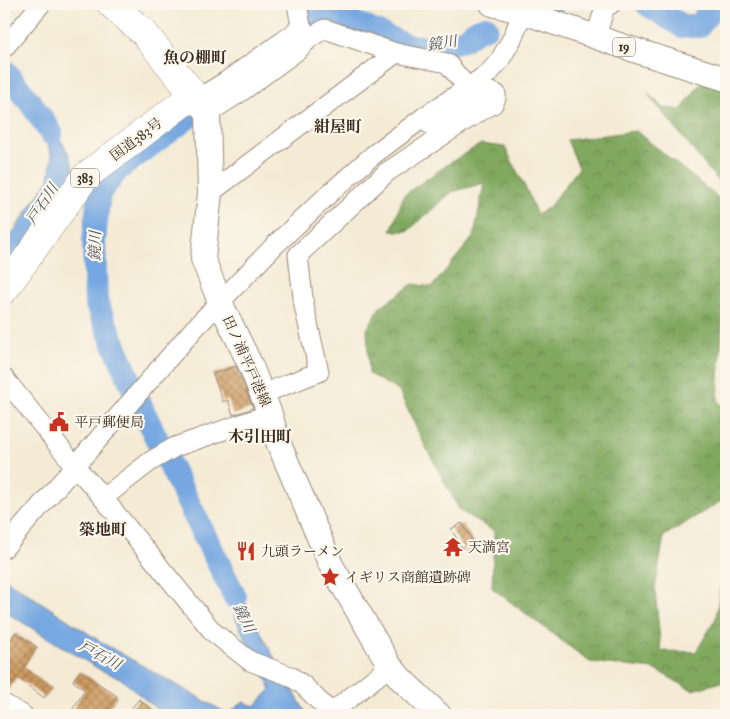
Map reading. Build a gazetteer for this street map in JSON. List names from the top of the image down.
{
  "streets": {
    "highway": ["国道383号", "383"],
    "main road": ["19", "田ノ浦平戸港線"]
  },
  "crossings": [
    ["国道383号", "田ノ浦平戸港線"]
  ],
  "districts": [
    "魚の棚町",
    "紺屋町",
    "木引田町",
    "築地町"
  ],
  "water": ["鏡川", "戸石川"],
  "places": {
    "public building": ["平戸郵便局"],
    "temple": ["天満宮"],
    "restaurant": ["九頭ラーメン"],
    "place": ["イギリス商館遺跡碑"]
  }
}
